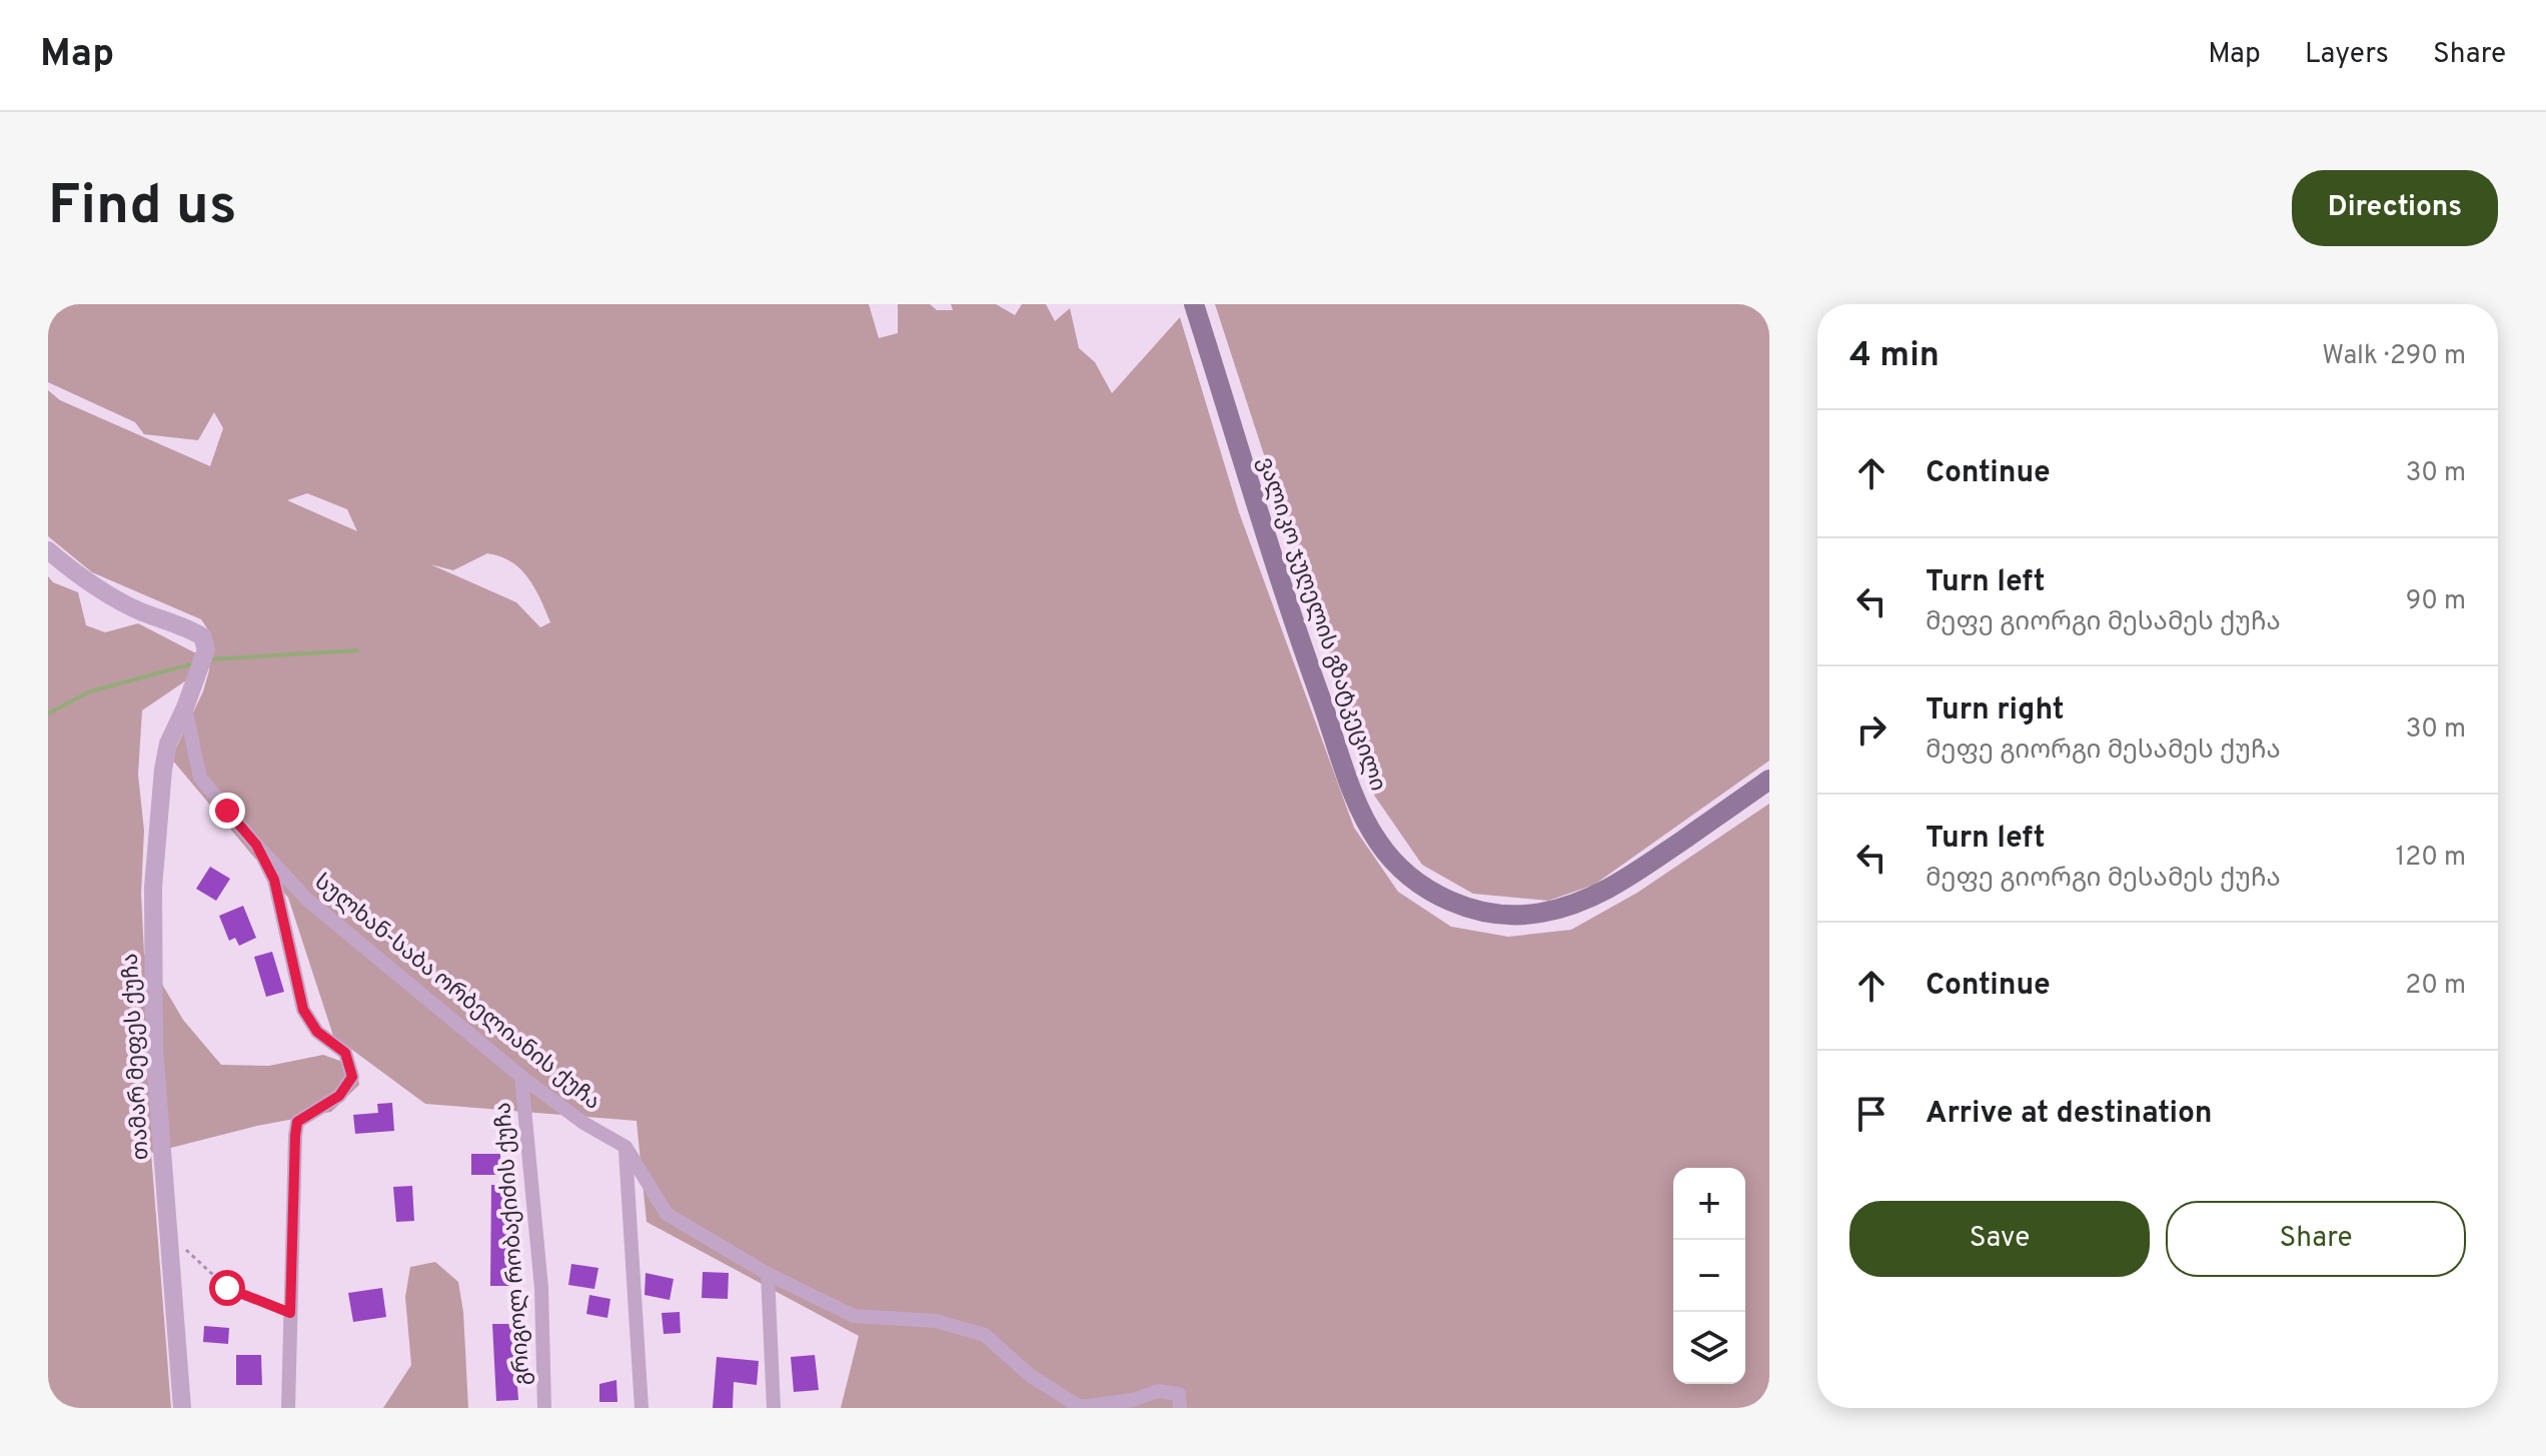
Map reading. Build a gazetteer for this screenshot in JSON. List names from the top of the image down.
{
  "streets": {
    "main road": ["ვალიკო ჯუღელის გზატკეცილი"],
    "street": ["სულხან-საბა ორბელიანის ქუჩა", "თამარ მეფეს ქუჩა", "გრიგოლ რობაქიძის ქუჩა"]
  },
  "crossings": [
    ["სულხან-საბა ორბელიანის ქუჩა", "თამარ მეფეს ქუჩა"],
    ["სულხან-საბა ორბელიანის ქუჩა", "გრიგოლ რობაქიძის ქუჩა"]
  ],
  "page": {
    "header": "Map",
    "nav": ["Map", "Layers", "Share"],
    "buttons": [
      "Directions",
      ["Save", "Share"]
    ],
    "title": "Find us",
    "heading": ["4 min", "Walk · 290 m"],
    "list": [
      ["Continue", "30 m"],
      ["Turn left", "მეფე გიორგი მესამეს ქუჩა", "90 m"],
      ["Turn right", "მეფე გიორგი მესამეს ქუჩა", "30 m"],
      ["Turn left", "მეფე გიორგი მესამეს ქუჩა", "120 m"],
      ["Continue", "20 m"],
      "Arrive at destination"
    ],
    "map_buttons": ["+", "−"]
  }
}
